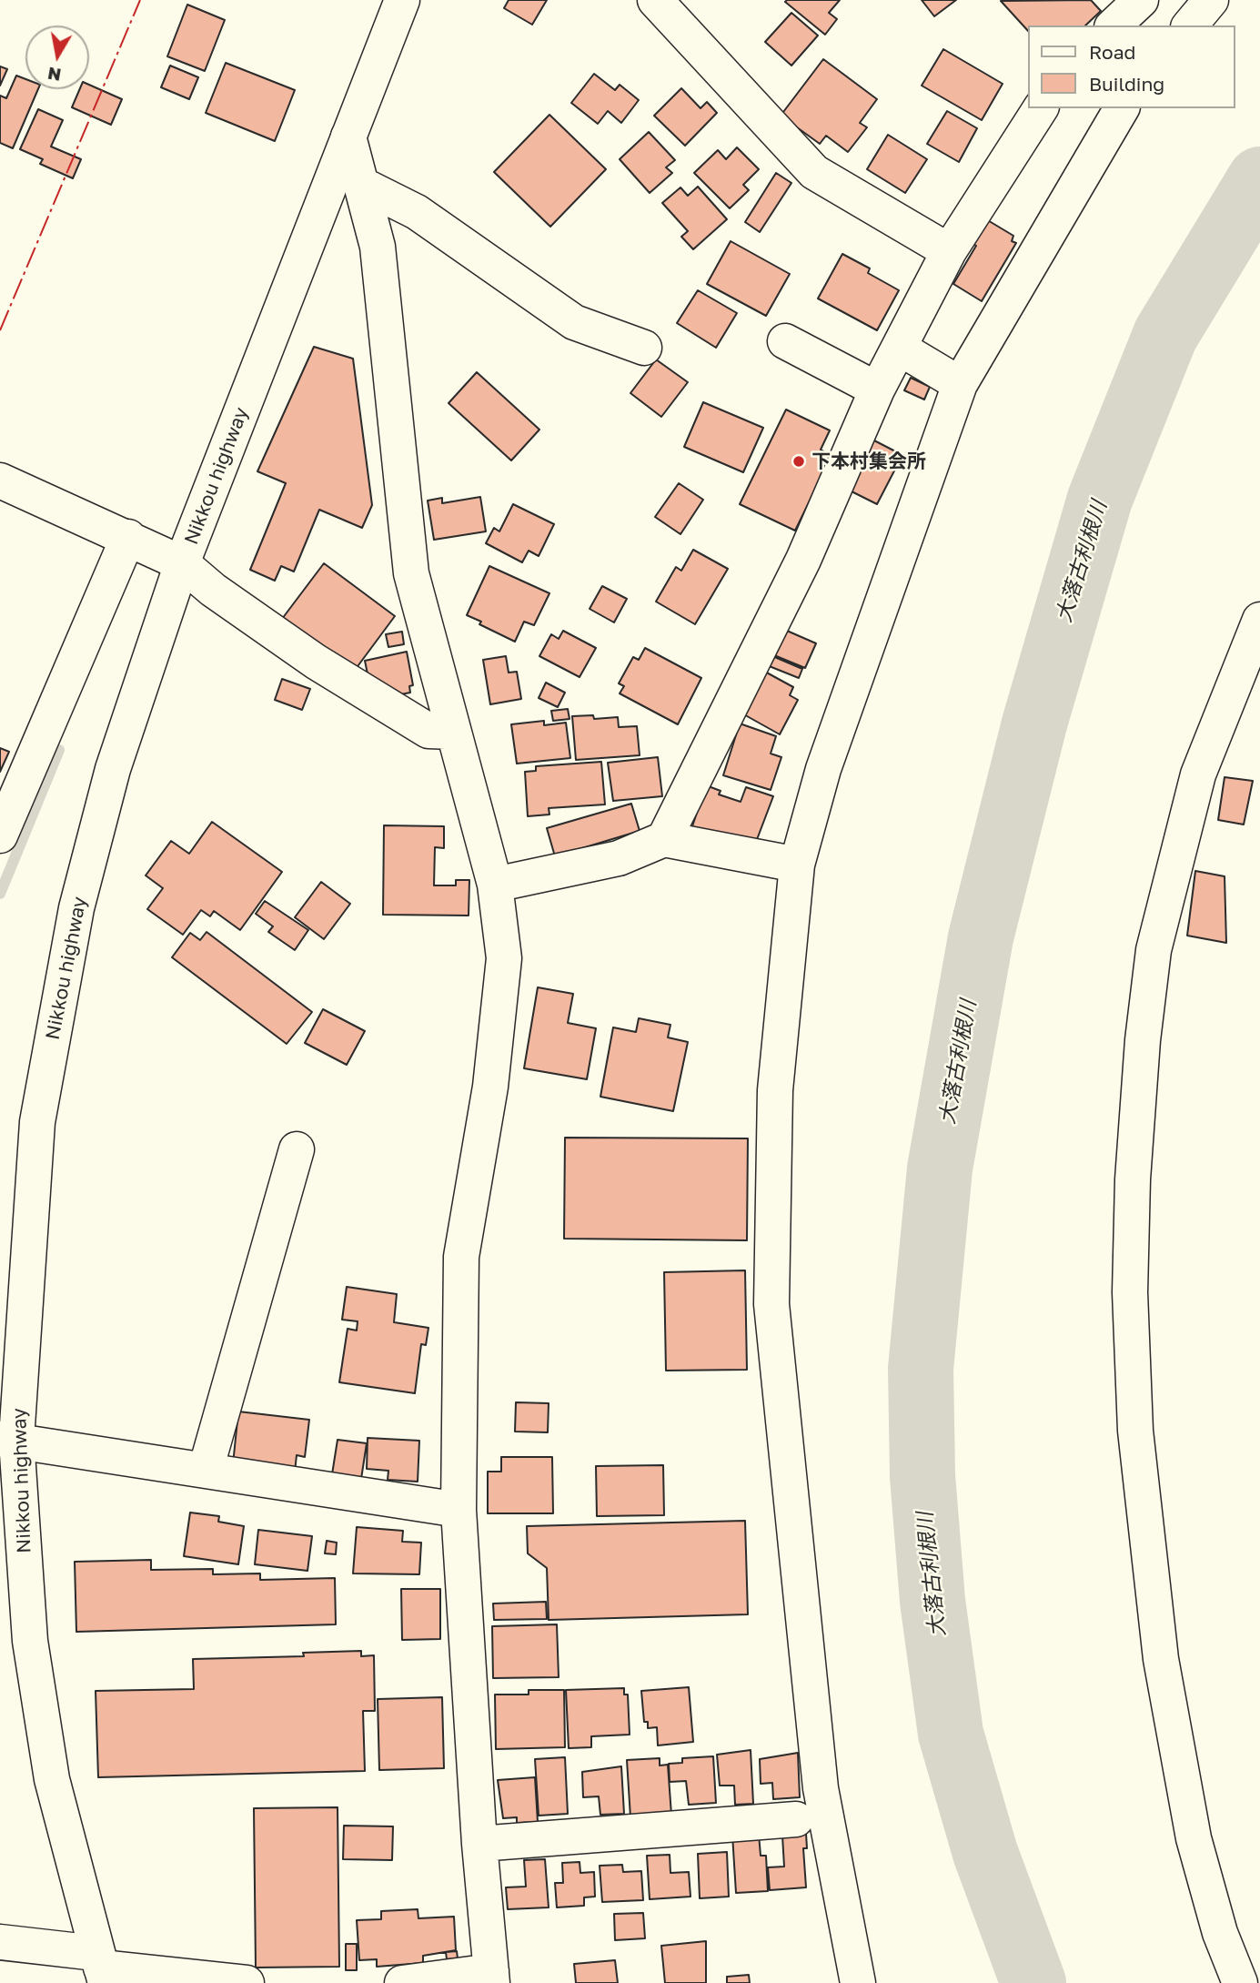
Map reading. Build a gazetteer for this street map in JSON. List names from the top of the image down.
{
  "streets": {
    "main road": ["Nikkou highway"]
  },
  "water": ["大落古利根川"],
  "places": ["下本村集会所"],
  "legend": ["Road", "Building"],
  "north": "bottom"
}
